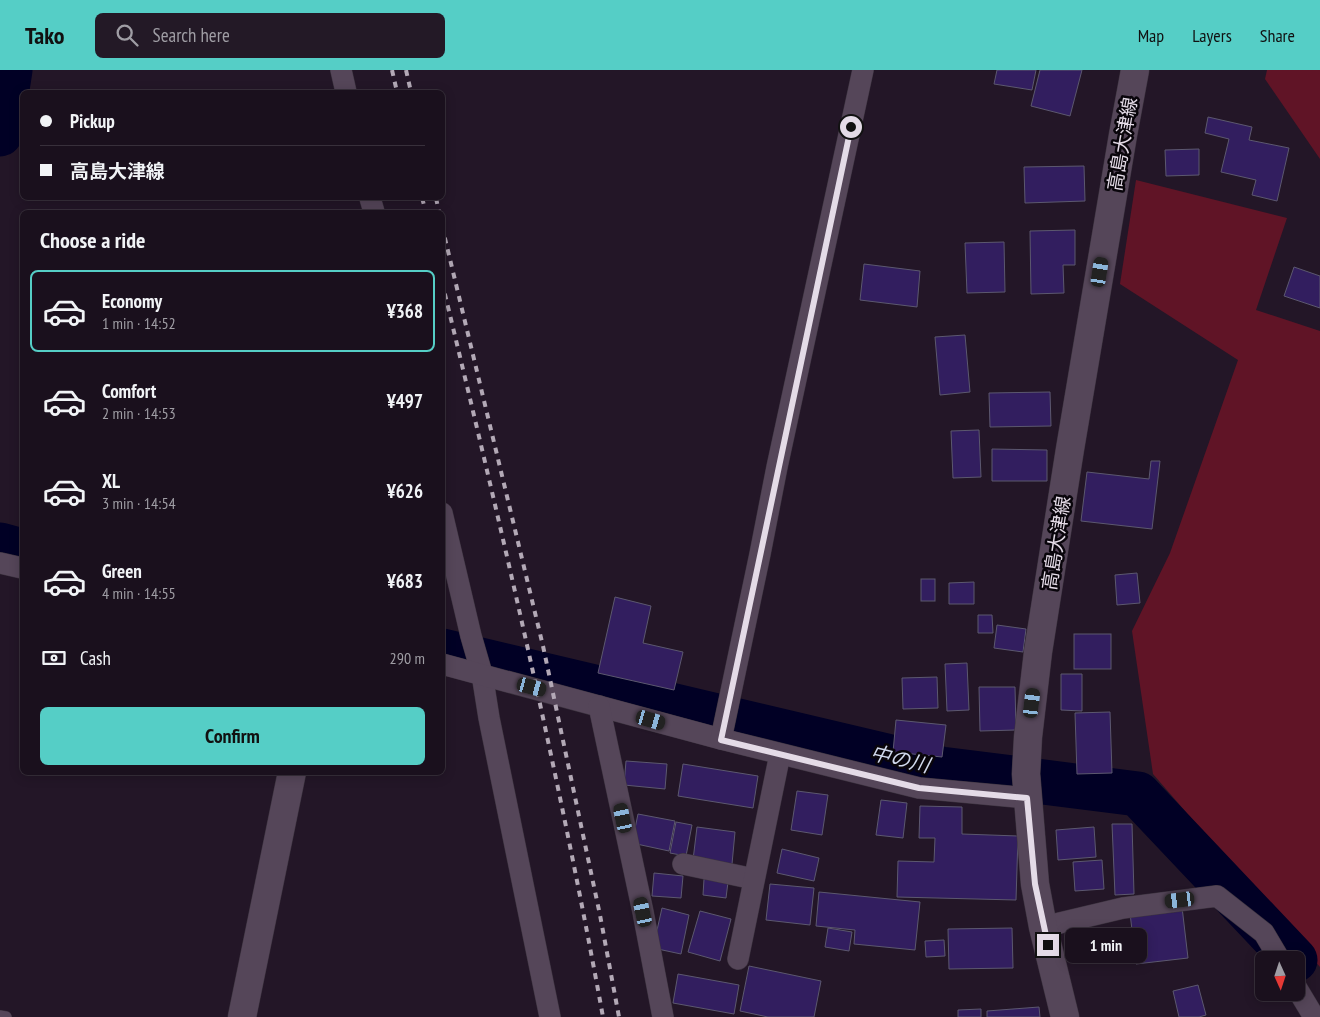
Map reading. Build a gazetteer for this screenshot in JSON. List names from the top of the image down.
{
  "streets": {
    "main road": ["高島大津線"]
  },
  "water": ["中の川"],
  "north": "bottom",
  "page": {
    "header": "Tako",
    "search": "Search here",
    "nav": ["Map", "Layers", "Share"],
    "banner": ["Pickup", "高島大津線"],
    "heading": "Choose a ride",
    "list": [
      {
        "name": "Economy",
        "note": "1 min · 14:52",
        "value": "¥368"
      },
      {
        "name": "Comfort",
        "note": "2 min · 14:53",
        "value": "¥497"
      },
      {
        "name": "XL",
        "note": "3 min · 14:54",
        "value": "¥626"
      },
      {
        "name": "Green",
        "note": "4 min · 14:55",
        "value": "¥683"
      }
    ],
    "pay": ["Cash", "290 m"],
    "buttons": "Confirm",
    "bubble": "1 min"
  }
}
